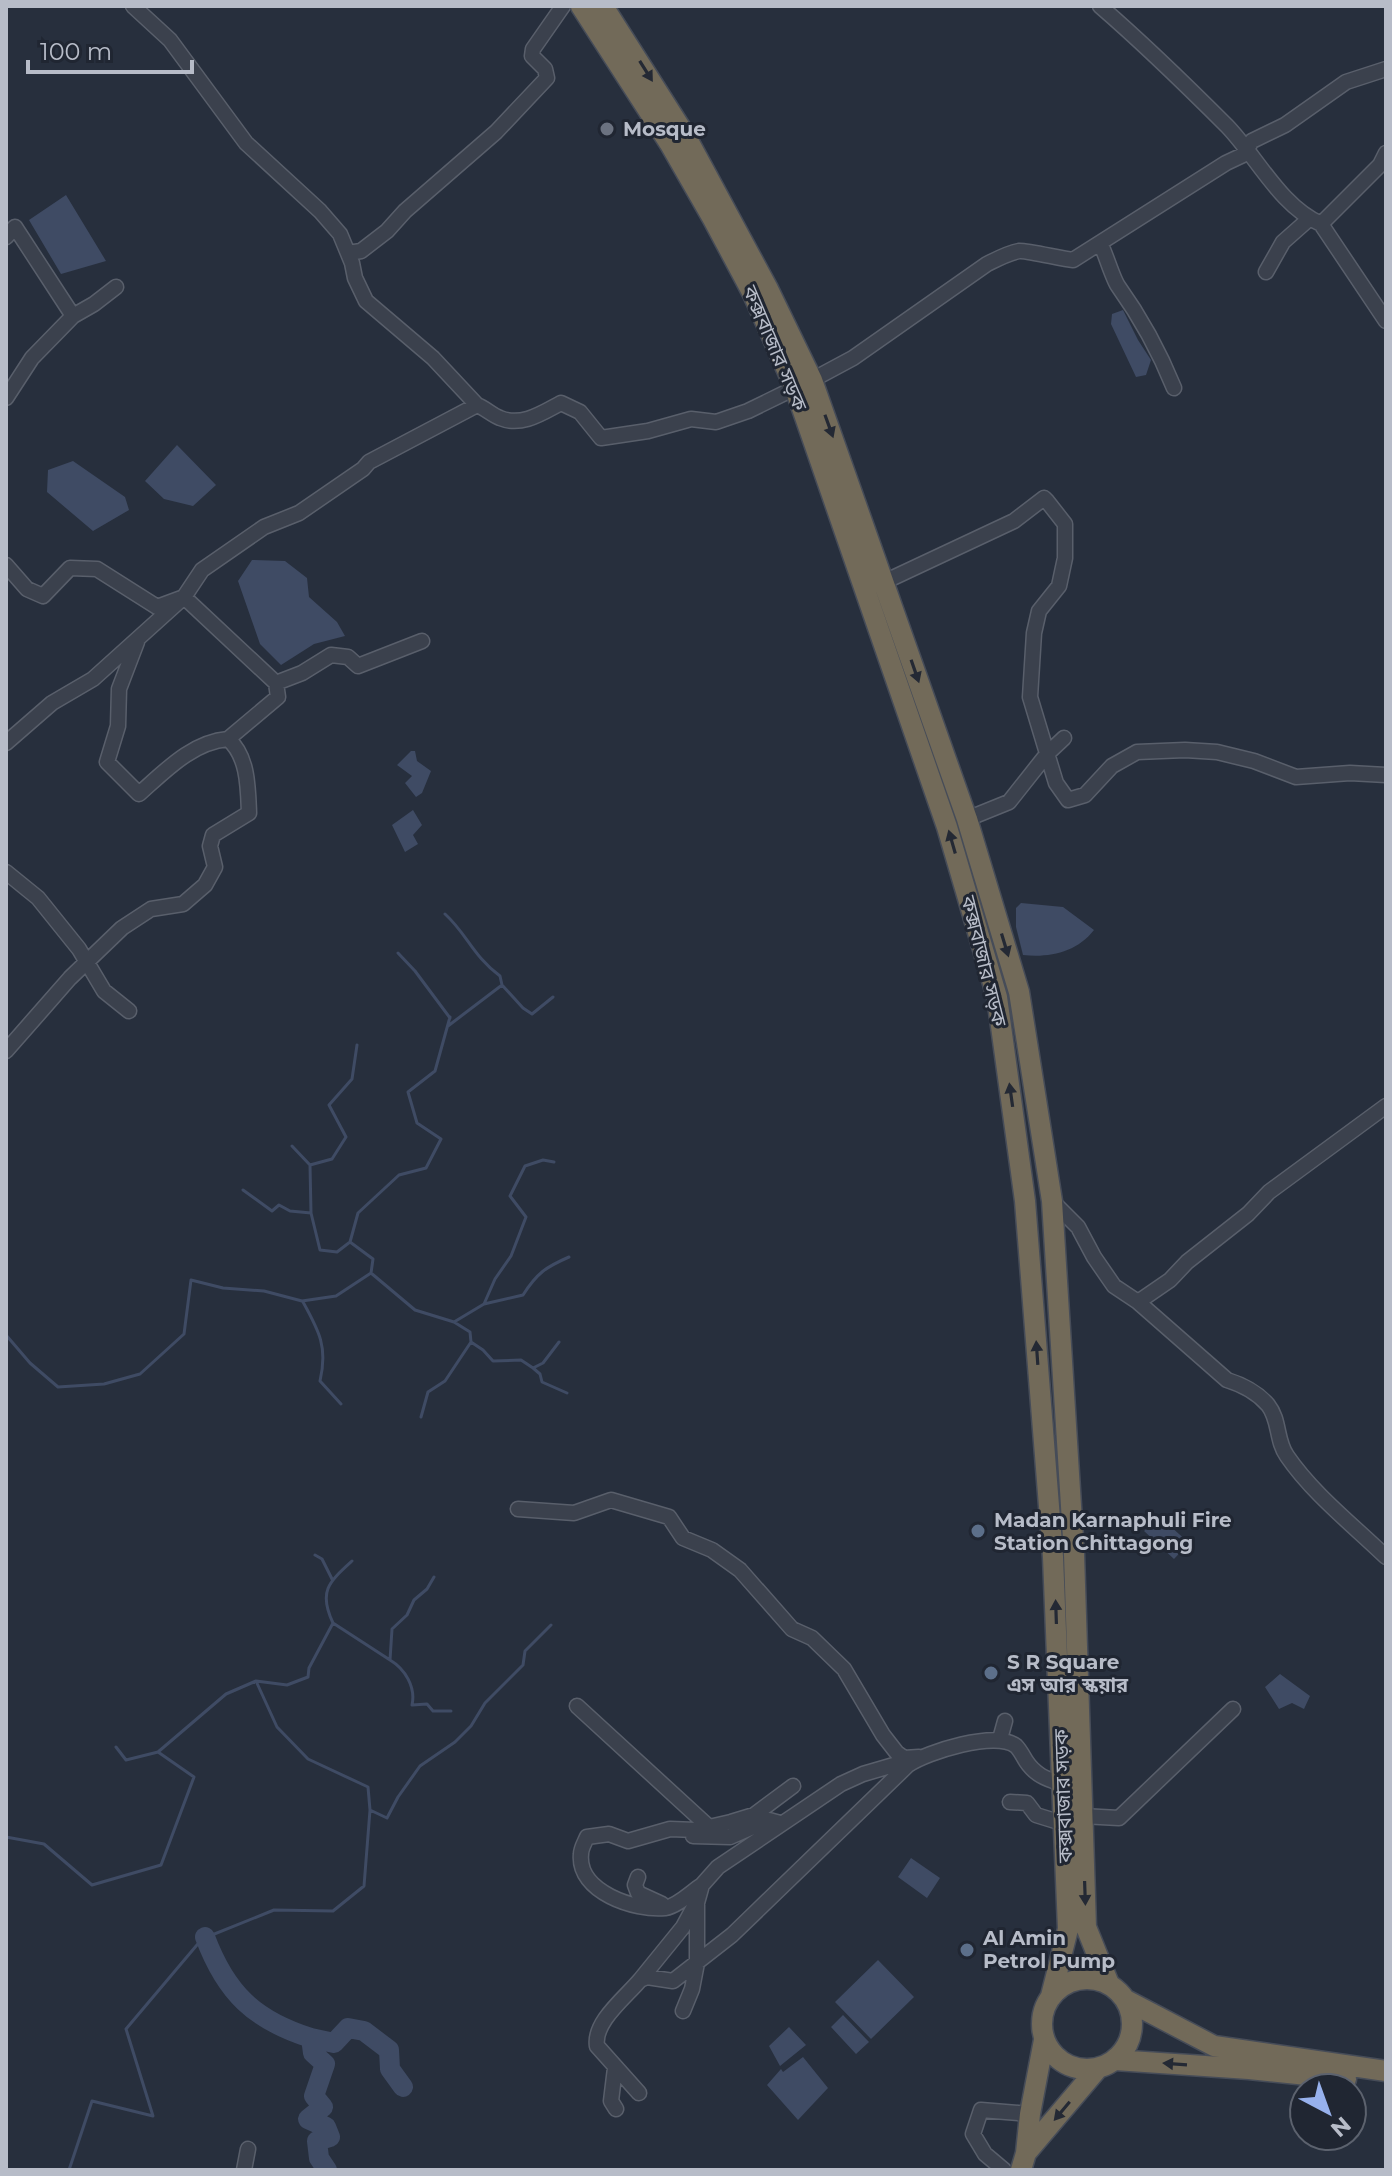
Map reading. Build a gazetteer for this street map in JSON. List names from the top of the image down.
{
  "streets": {
    "highway": ["কক্সবাজার সড়ক"]
  },
  "places": [
    "Mosque",
    "Madan Karnaphuli Fire Station Chittagong",
    "S R Square এস আর স্কয়ার",
    "Al Amin Petrol Pump"
  ],
  "scale_bar": "100 m",
  "north": "bottom right"
}
